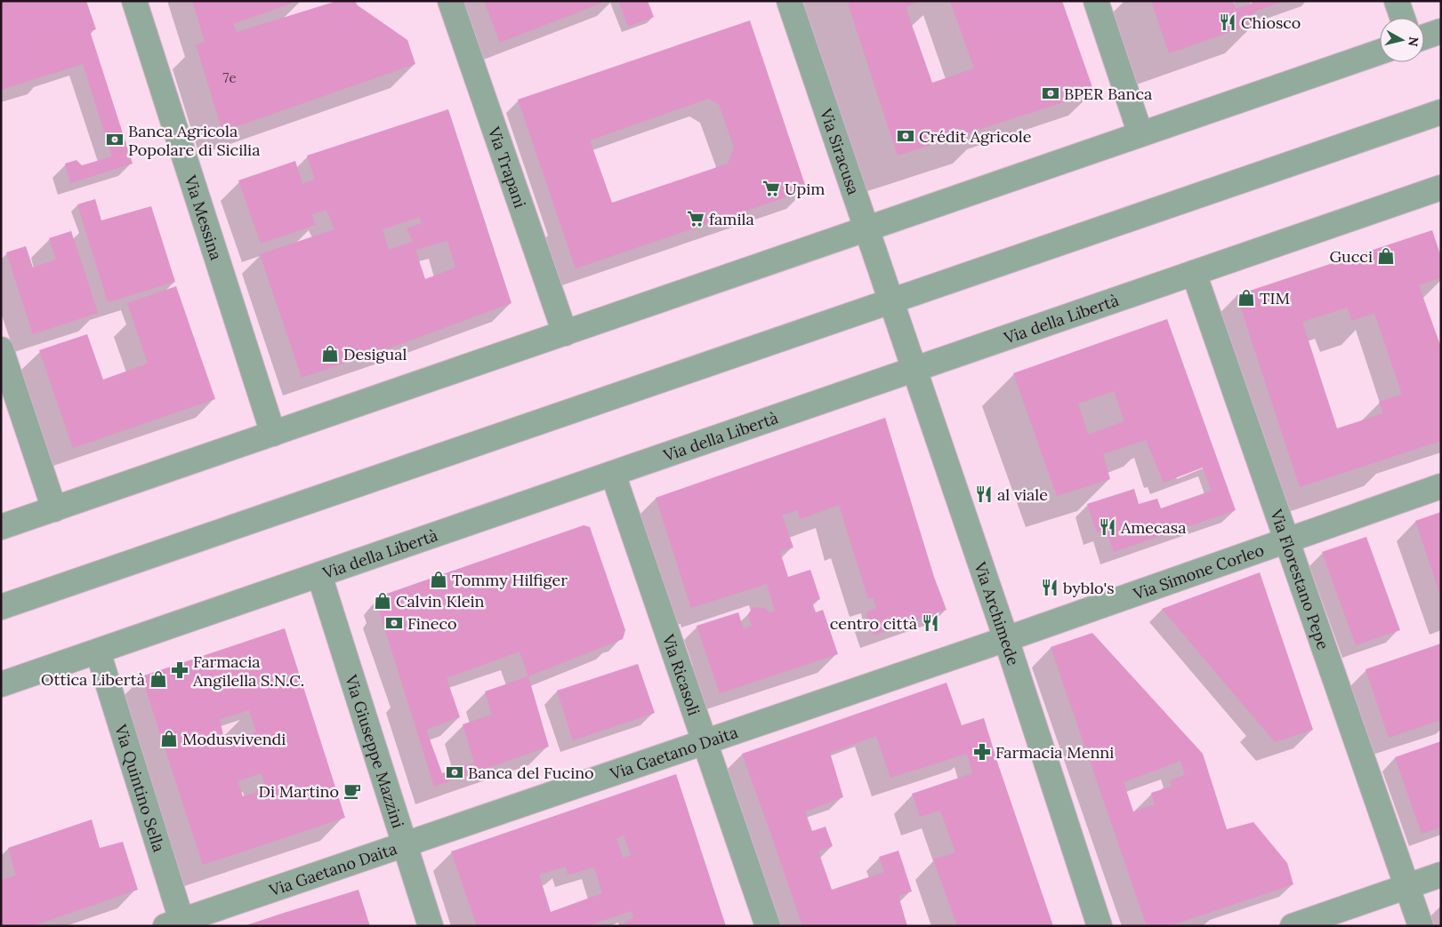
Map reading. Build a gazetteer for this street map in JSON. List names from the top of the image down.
{
  "streets": {
    "street": [
      "Via Siracusa",
      "Via Trapani",
      "Via Messina",
      "Via della Libertà",
      "Via Simone Corleo",
      "Via Florestano Pepe",
      "Via Archimede",
      "Via Ricasoli",
      "Via Giuseppe Mazzini",
      "Via Gaetano Daita",
      "Via Quintino Sella"
    ]
  },
  "crossings": [
    ["Via Siracusa", "Via Archimede"],
    ["Via della Libertà", "Via Florestano Pepe"],
    ["Via della Libertà", "Via Archimede"],
    ["Via della Libertà", "Via Ricasoli"],
    ["Via della Libertà", "Via Giuseppe Mazzini"],
    ["Via della Libertà", "Via Quintino Sella"],
    ["Via Simone Corleo", "Via Florestano Pepe"],
    ["Via Simone Corleo", "Via Archimede"],
    ["Via Simone Corleo", "Via Gaetano Daita"],
    ["Via Archimede", "Via Gaetano Daita"],
    ["Via Ricasoli", "Via Gaetano Daita"],
    ["Via Giuseppe Mazzini", "Via Gaetano Daita"],
    ["Via Gaetano Daita", "Via Quintino Sella"]
  ],
  "places": {
    "restaurant": [
      "Chiosco",
      "al viale",
      "Amecasa",
      "byblo's",
      "centro città"
    ],
    "bank": [
      "BPER Banca",
      "Crédit Agricole",
      "Banca Agricola Popolare di Sicilia",
      "Fineco",
      "Banca del Fucino"
    ],
    "supermarket": ["Upim", "famila"],
    "shop": [
      "Gucci",
      "TIM",
      "Desigual",
      "Tommy Hilfiger",
      "Calvin Klein",
      "Ottica Libertà",
      "Modusvivendi"
    ],
    "pharmacy": ["Farmacia Angilella S.N.C.", "Farmacia Menni"],
    "cafe": ["Di Martino"]
  },
  "house_numbers": ["7e"],
  "north": "right"
}
